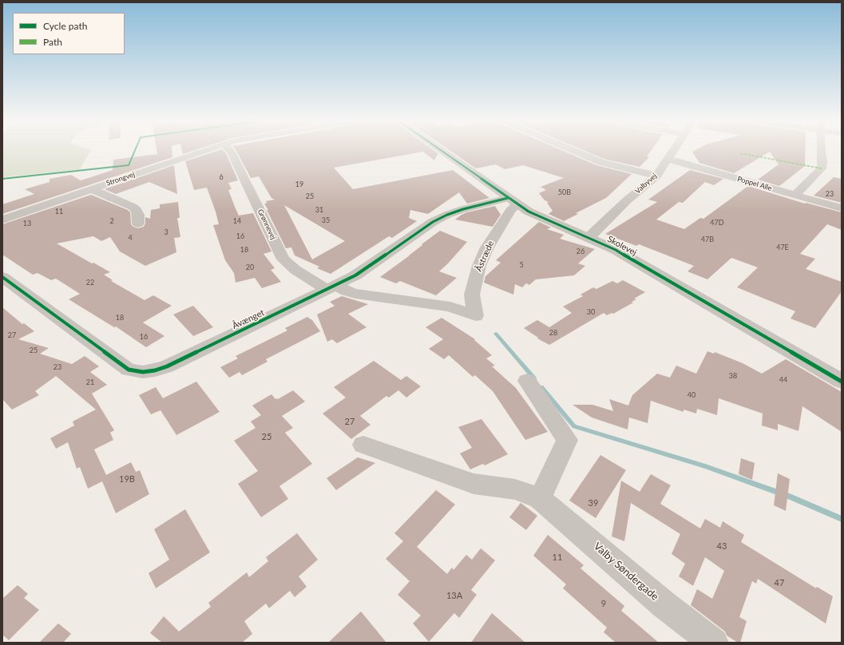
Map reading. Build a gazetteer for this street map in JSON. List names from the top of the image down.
{
  "streets": {
    "street": [
      "Strongvej",
      "Valbyvej",
      "Poppel Alle",
      "Grønnevej",
      "Skolevej",
      "Åstræde",
      "Åvænget",
      "Valby Søndergade"
    ]
  },
  "crossings": [
    ["Valbyvej", "Poppel Alle"],
    ["Valbyvej", "Skolevej"],
    ["Grønnevej", "Åstræde"],
    ["Grønnevej", "Åvænget"],
    ["Skolevej", "Åstræde"],
    ["Skolevej", "Åvænget"],
    ["Åstræde", "Åvænget"]
  ],
  "house_numbers": [
    "6",
    "19",
    "50B",
    "23",
    "25",
    "31",
    "11",
    "35",
    "2",
    "14",
    "47D",
    "13",
    "3",
    "16",
    "4",
    "47B",
    "47E",
    "18",
    "26",
    "5",
    "20",
    "22",
    "30",
    "18",
    "28",
    "27",
    "16",
    "25",
    "23",
    "38",
    "44",
    "21",
    "40",
    "27",
    "25",
    "19B",
    "39",
    "43",
    "11",
    "47",
    "13A",
    "9"
  ],
  "legend": ["Cycle path", "Path"]
}
